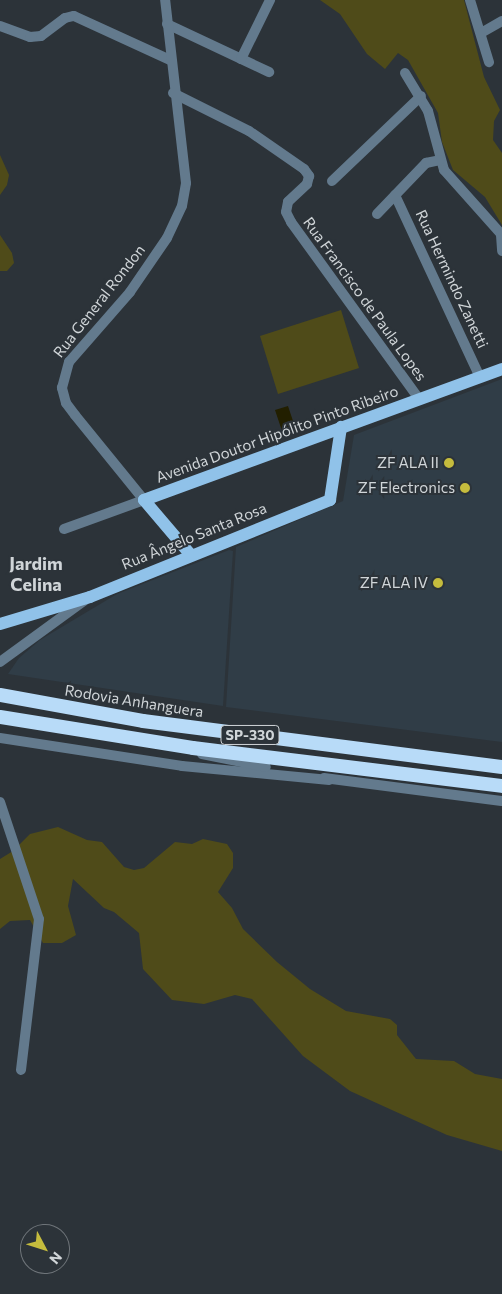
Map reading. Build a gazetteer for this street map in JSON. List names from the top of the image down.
{
  "streets": {
    "highway": ["Rodovia Anhanguera", "SP-330"],
    "main road": ["Rua General Rondon", "Avenida Doutor Hipólito Pinto Ribeiro", "Rua Ângelo Santa Rosa"],
    "street": ["Rua Hermindo Zanetti", "Rua Francisco de Paula Lopes"]
  },
  "crossings": [
    ["Rua Hermindo Zanetti", "Avenida Doutor Hipólito Pinto Ribeiro"],
    ["Rua Francisco de Paula Lopes", "Rua General Rondon"],
    ["Rua Francisco de Paula Lopes", "Avenida Doutor Hipólito Pinto Ribeiro"],
    ["Rua General Rondon", "Avenida Doutor Hipólito Pinto Ribeiro"],
    ["Rua General Rondon", "Rua Ângelo Santa Rosa"],
    ["Avenida Doutor Hipólito Pinto Ribeiro", "Rua Ângelo Santa Rosa"]
  ],
  "districts": ["Jardim Celina"],
  "places": ["ZF ALA II", "ZF Electronics", "ZF ALA IV"],
  "north": "bottom right"
}
